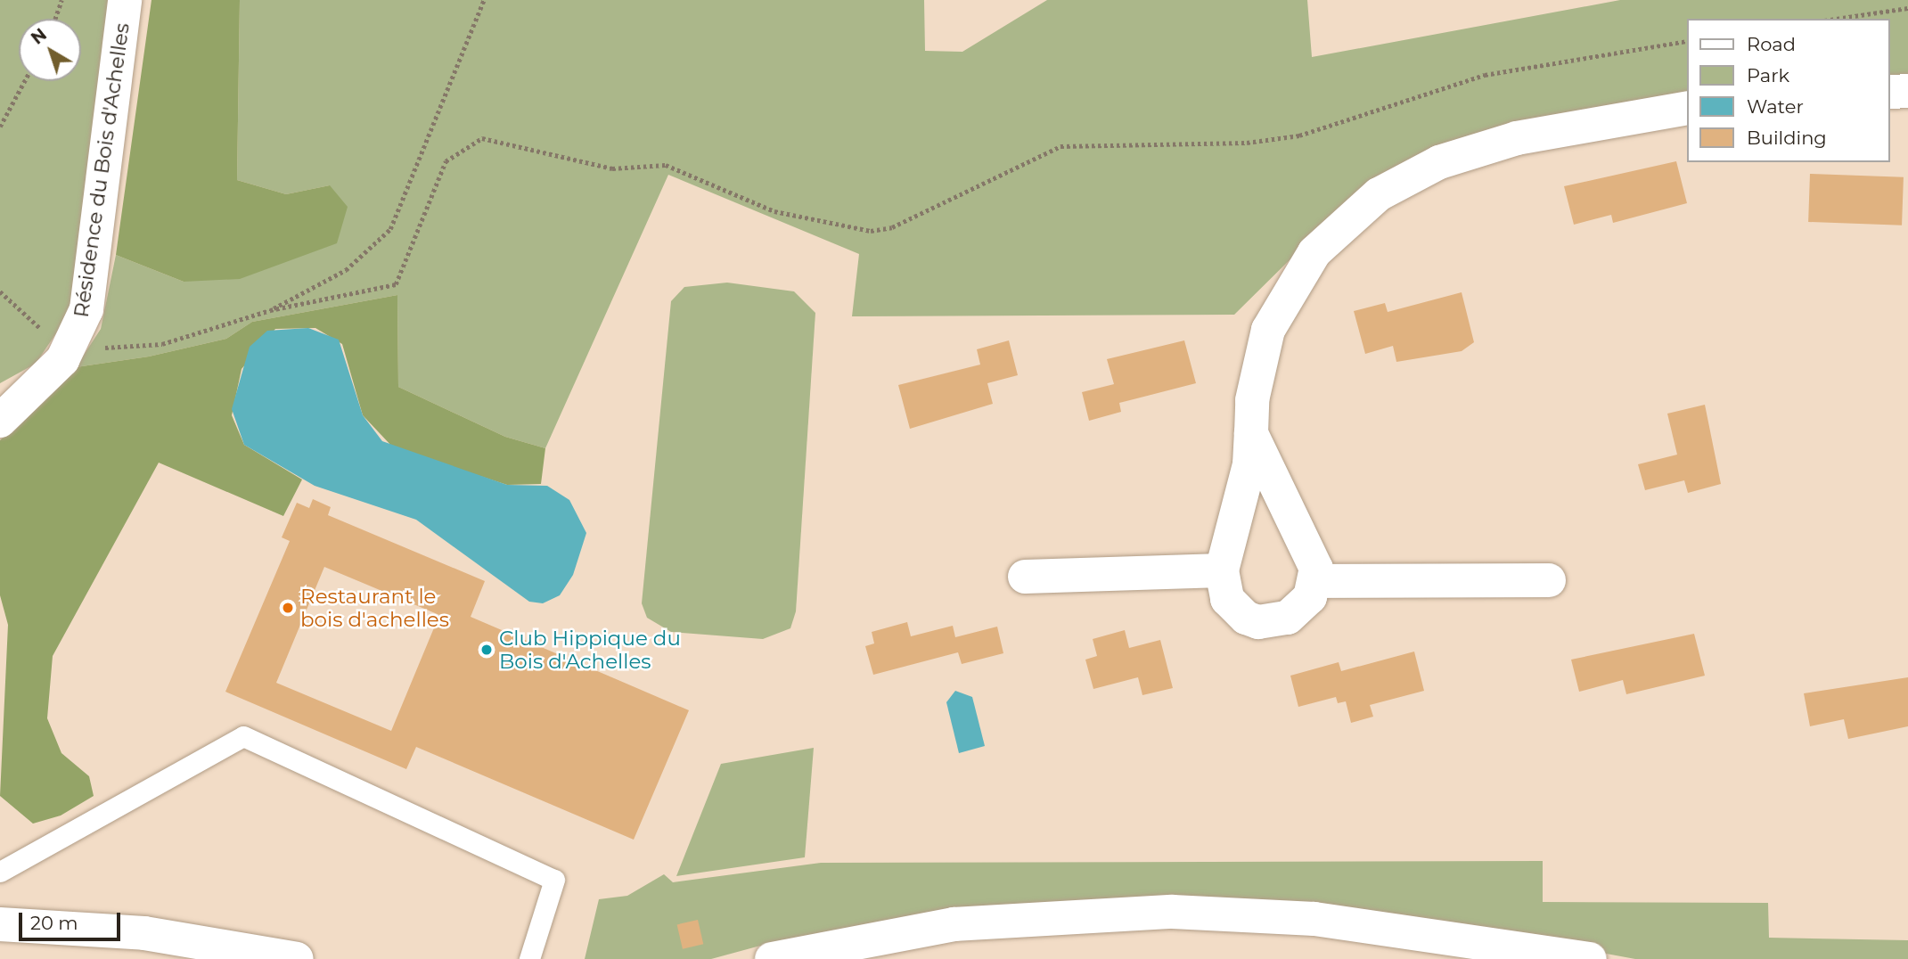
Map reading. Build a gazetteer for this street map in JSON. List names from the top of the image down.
{
  "streets": {
    "street": ["Résidence du Bois d'Achelles"]
  },
  "places": ["Restaurant le bois d'achelles", "Club Hippique du Bois d'Achelles"],
  "legend": [
    "Road",
    "Park",
    "Water",
    "Building"
  ],
  "scale_bar": "20 m",
  "north": "top left"
}
